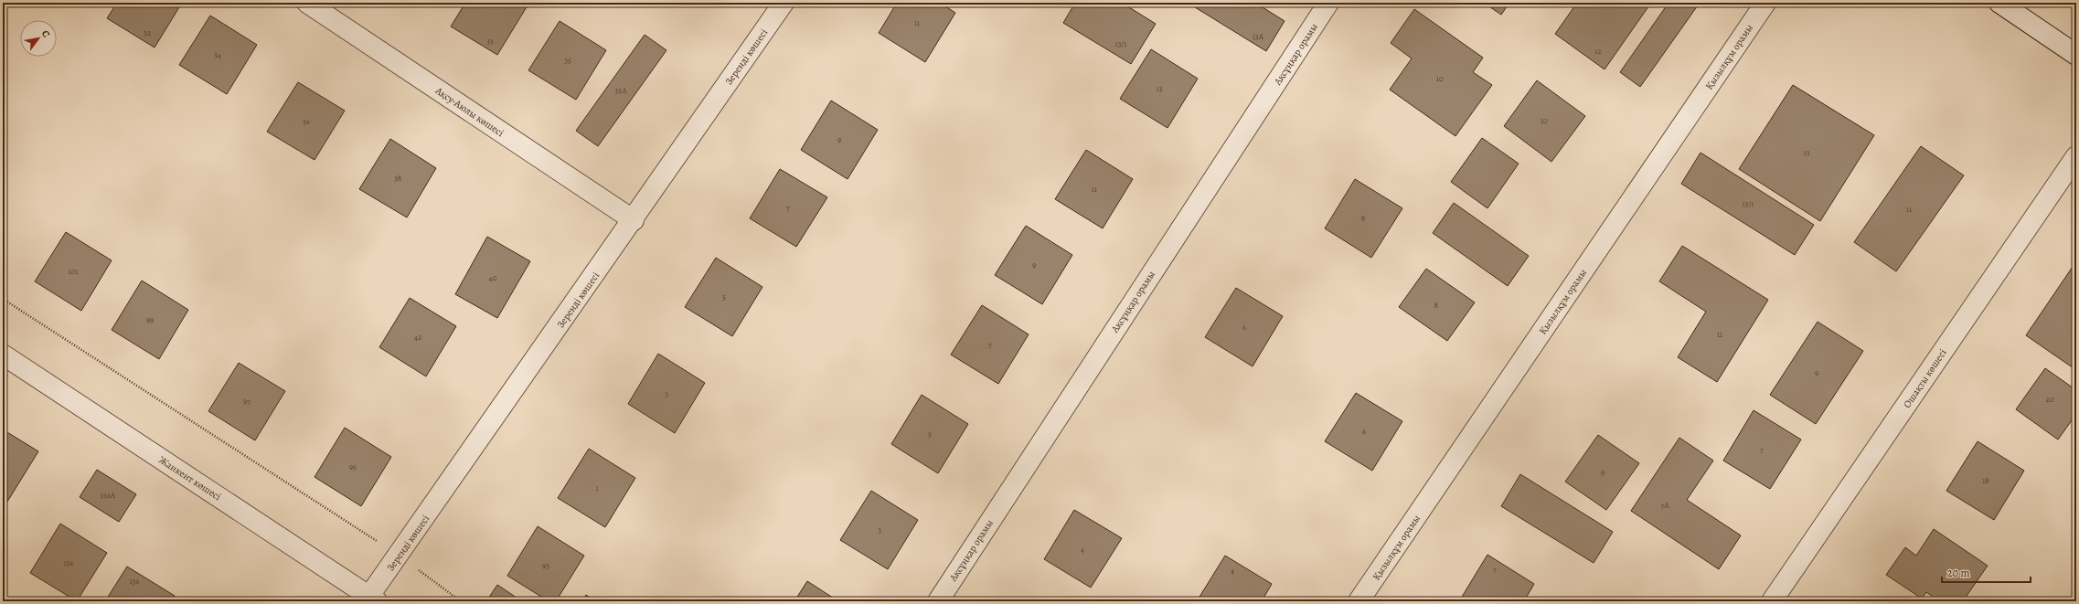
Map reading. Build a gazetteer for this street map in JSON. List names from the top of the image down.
{
  "streets": {
    "street": [
      "Ақсұңқар орамы",
      "Зеренді көшесі",
      "Қызылқұм орамы",
      "Ақсу-Аюлы көшесі",
      "Ошақты көшесі",
      "Жанкент көшесі"
    ]
  },
  "crossings": [
    ["Зеренді көшесі", "Ақсу-Аюлы көшесі"],
    ["Зеренді көшесі", "Жанкент көшесі"]
  ],
  "house_numbers": [
    "11",
    "32",
    "13А",
    "33",
    "13/1",
    "12",
    "34",
    "35",
    "10",
    "13",
    "35А",
    "10",
    "36",
    "9",
    "13",
    "38",
    "11",
    "13/1",
    "7",
    "11",
    "8",
    "9",
    "101",
    "40",
    "5",
    "8",
    "99",
    "6",
    "11",
    "42",
    "7",
    "9",
    "3",
    "20",
    "97",
    "6",
    "5",
    "7",
    "95",
    "9",
    "18",
    "1",
    "136А",
    "7А",
    "3",
    "4",
    "136",
    "93",
    "7",
    "4",
    "136"
  ],
  "scale_bar": "20 m",
  "north": "top right"
}
